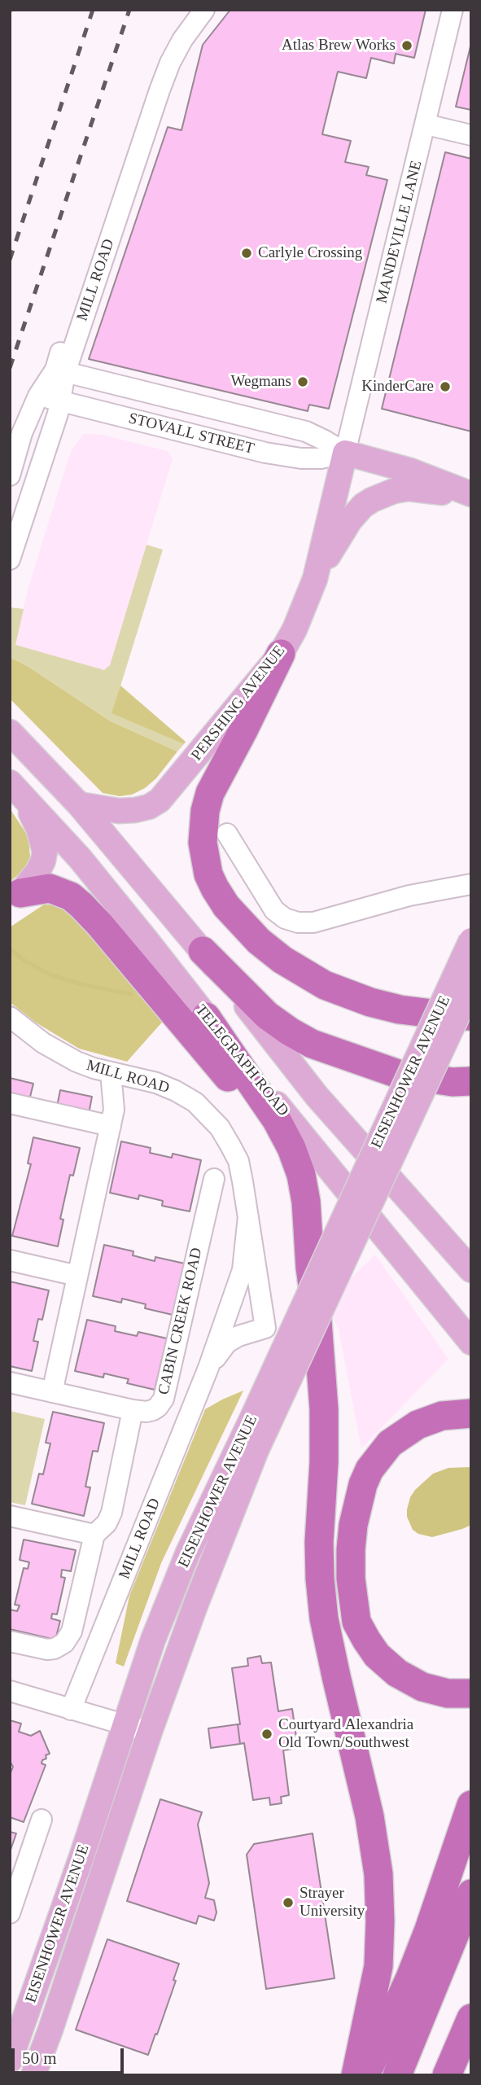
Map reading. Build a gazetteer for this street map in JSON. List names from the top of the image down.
{
  "streets": {
    "main road": [
      "STOVALL STREET",
      "PERSHING AVENUE",
      "TELEGRAPH ROAD",
      "EISENHOWER AVENUE"
    ],
    "street": ["MANDEVILLE LANE", "MILL ROAD", "CABIN CREEK ROAD"]
  },
  "crossings": [
    ["MANDEVILLE LANE", "STOVALL STREET"],
    ["MANDEVILLE LANE", "PERSHING AVENUE"],
    ["MILL ROAD", "STOVALL STREET"],
    ["STOVALL STREET", "PERSHING AVENUE"]
  ],
  "places": [
    "Atlas Brew Works",
    "Carlyle Crossing",
    "Wegmans",
    "KinderCare",
    "Courtyard Alexandria Old Town/Southwest",
    "Strayer University"
  ],
  "scale_bar": "50 m"
}
